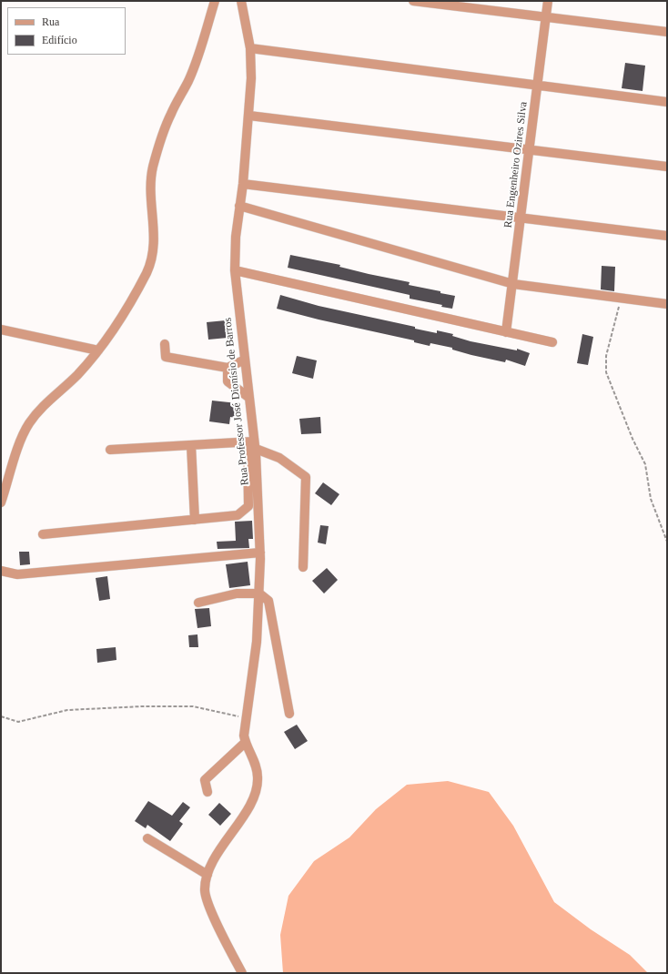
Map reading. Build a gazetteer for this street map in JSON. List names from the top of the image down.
{
  "streets": {
    "street": ["Rua Engenheiro Ozires Silva", "Rua Professor José Dionísio de Barros"]
  },
  "legend": ["Rua", "Edifício"]
}
